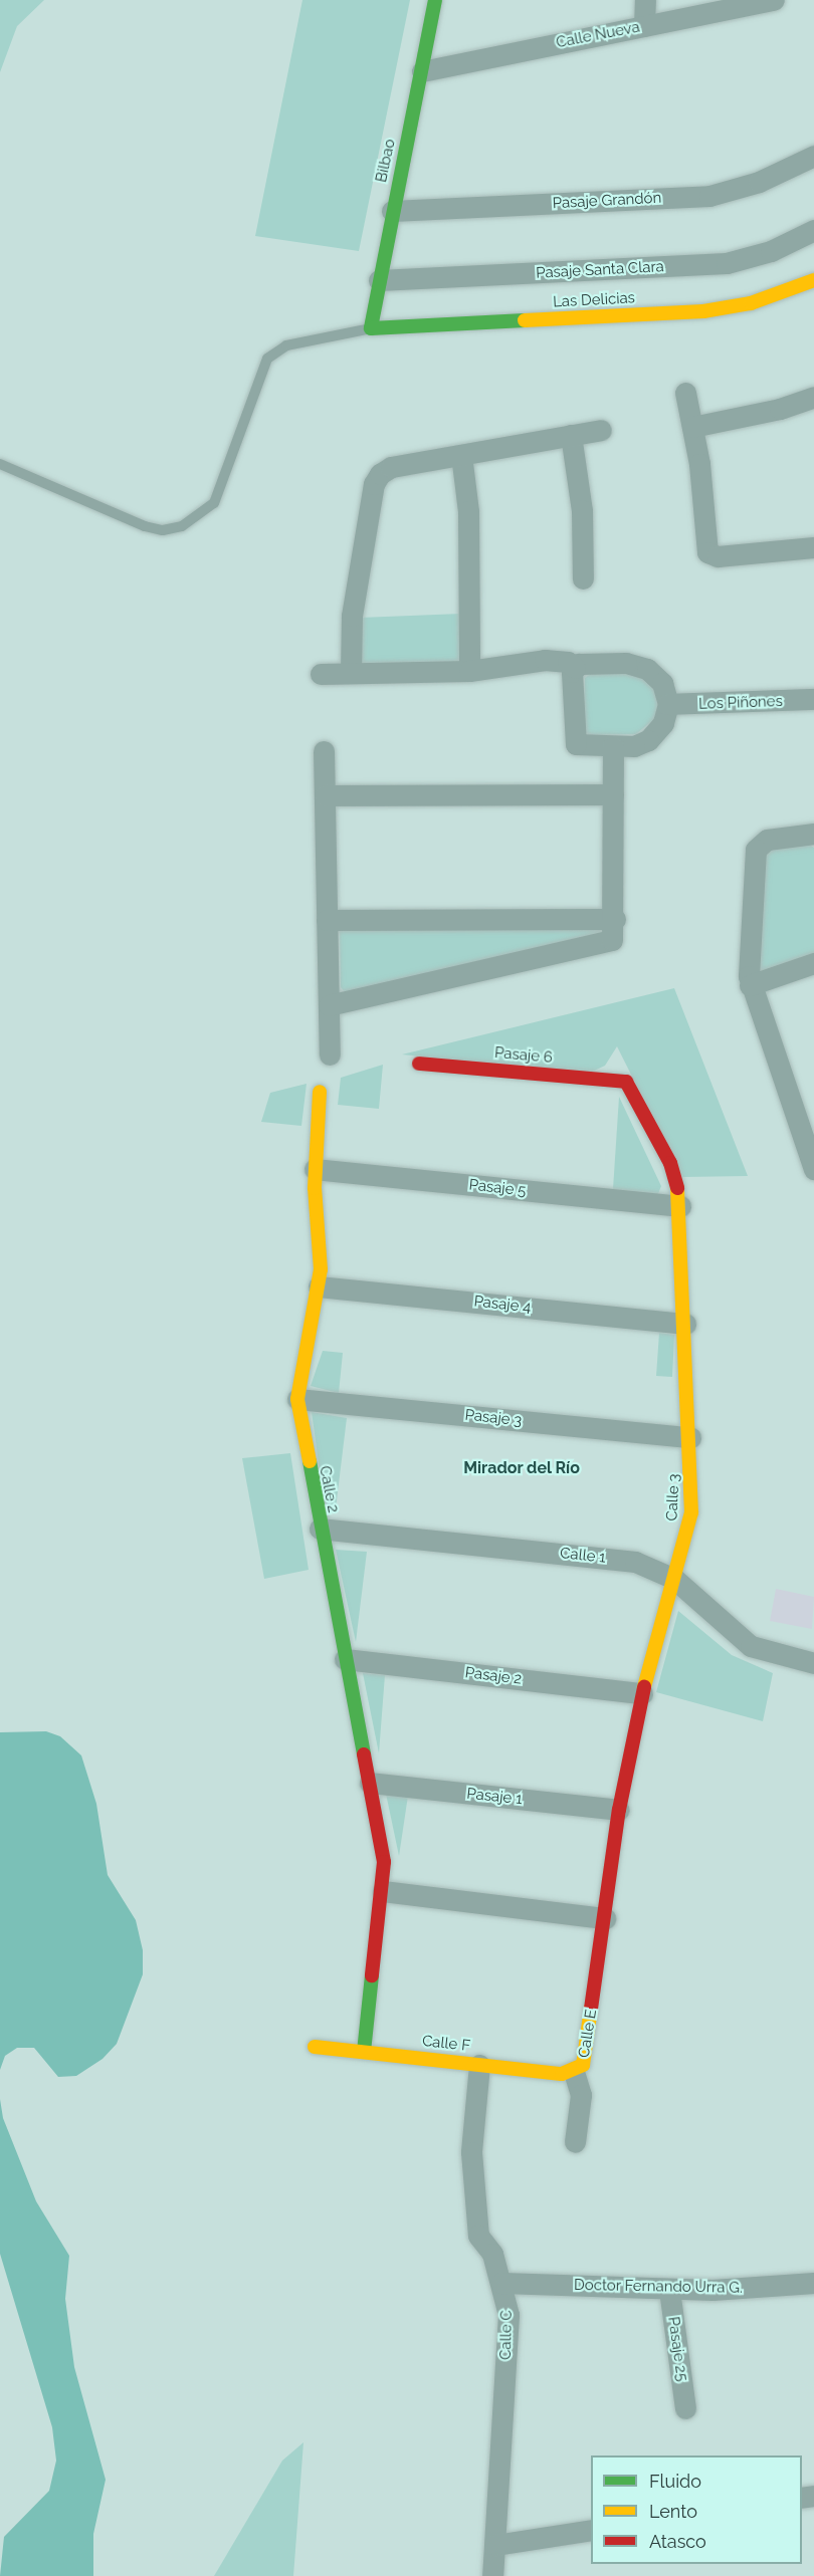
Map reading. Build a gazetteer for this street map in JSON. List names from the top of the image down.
{
  "streets": {
    "street": [
      "Calle Nueva",
      "Bilbao",
      "Pasaje Grandón",
      "Pasaje Santa Clara",
      "Las Delicias",
      "Los Piñones",
      "Pasaje 6",
      "Pasaje 5",
      "Pasaje 4",
      "Pasaje 3",
      "Calle 2",
      "Calle 3",
      "Calle 1",
      "Pasaje 2",
      "Pasaje 1",
      "Calle E",
      "Calle F",
      "Doctor Fernando Urra G.",
      "Calle C",
      "Pasaje 25"
    ]
  },
  "crossings": [
    ["Calle Nueva", "Bilbao"],
    ["Bilbao", "Pasaje Grandón"],
    ["Bilbao", "Pasaje Santa Clara"],
    ["Bilbao", "Las Delicias"],
    ["Pasaje 6", "Calle 3"],
    ["Pasaje 5", "Calle 2"],
    ["Pasaje 5", "Calle 3"],
    ["Pasaje 4", "Calle 2"],
    ["Pasaje 4", "Calle 3"],
    ["Pasaje 3", "Calle 2"],
    ["Pasaje 3", "Calle 3"],
    ["Calle 2", "Calle 1"],
    ["Calle 2", "Pasaje 2"],
    ["Calle 2", "Pasaje 1"],
    ["Calle 3", "Calle 1"],
    ["Calle 3", "Pasaje 2"],
    ["Calle 3", "Pasaje 1"],
    ["Calle 3", "Calle E"],
    ["Calle E", "Calle F"],
    ["Calle F", "Calle C"],
    ["Doctor Fernando Urra G.", "Calle C"],
    ["Doctor Fernando Urra G.", "Pasaje 25"]
  ],
  "districts": ["Mirador del Río"],
  "legend": ["Fluido", "Lento", "Atasco"]
}
